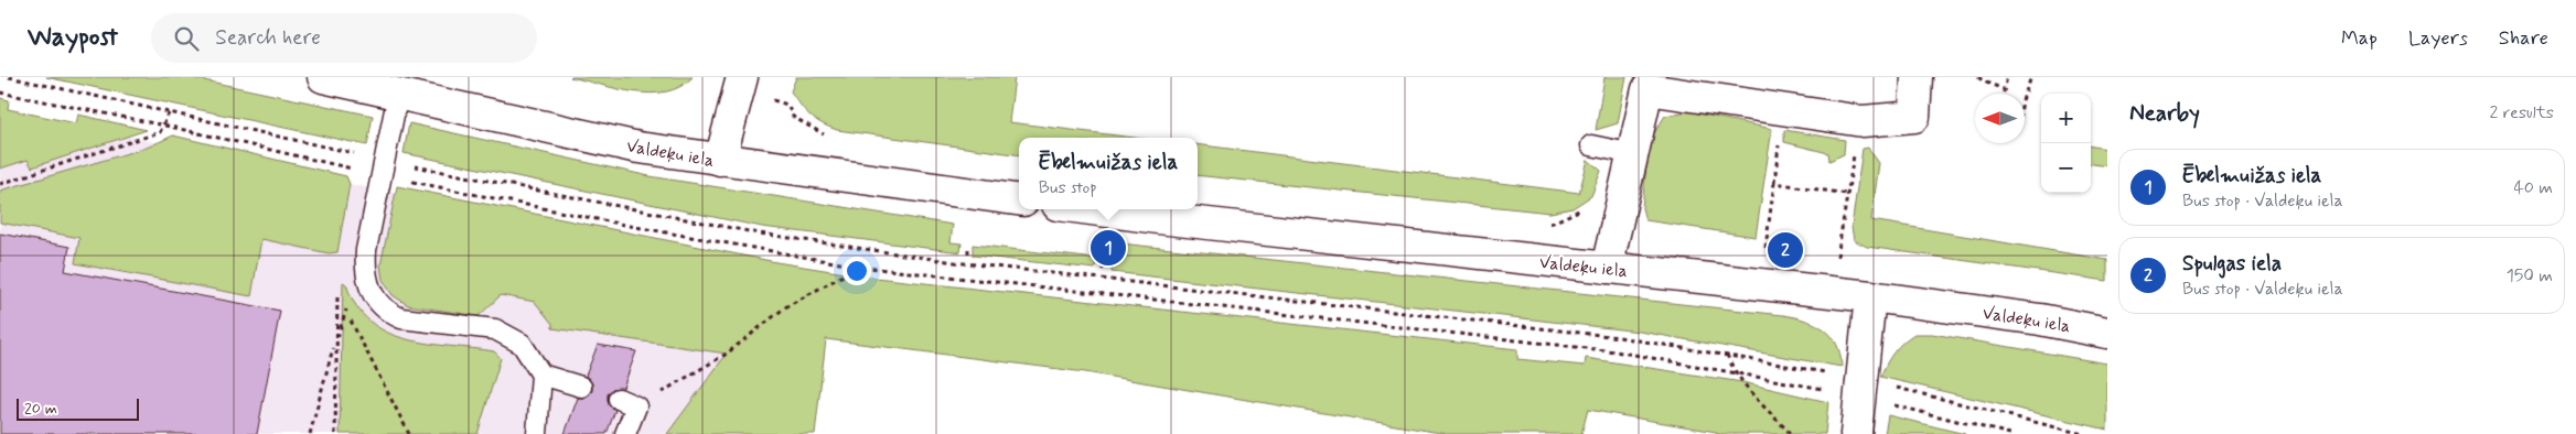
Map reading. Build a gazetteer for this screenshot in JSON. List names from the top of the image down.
{
  "streets": {
    "street": ["Valdeķu iela"]
  },
  "scale_bar": "20 m",
  "north": "left",
  "page": {
    "header": "Waypost",
    "search": "Search here",
    "nav": ["Map", "Layers", "Share"],
    "heading": ["Nearby", "2 results"],
    "map_buttons": ["+", "−"],
    "popup": ["Ēbelmuižas iela", "Bus stop"],
    "list": [
      {
        "mark": "1",
        "name": "Ēbelmuižas iela",
        "note": "Bus stop · Valdeķu iela",
        "value": "40 m"
      },
      {
        "mark": "2",
        "name": "Spulgas iela",
        "note": "Bus stop · Valdeķu iela",
        "value": "150 m"
      }
    ],
    "pins": ["1", "2"],
    "scale": "20 m"
  }
}
